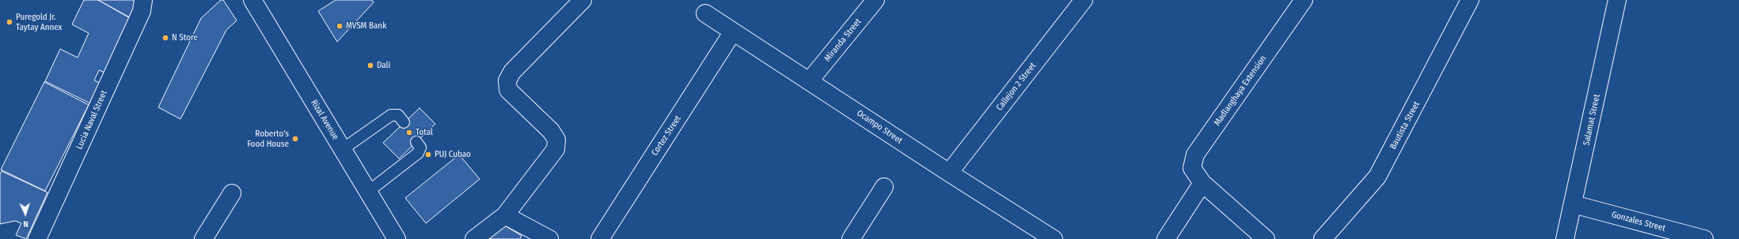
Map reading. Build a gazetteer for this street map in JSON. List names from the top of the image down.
{
  "streets": {
    "street": [
      "Miranda Street",
      "Callejon 2 Street",
      "Madlanghaya Extension",
      "Lucia Naval Street",
      "Rizal Avenue",
      "Salamat Street",
      "Bautista Street",
      "Ocampo Street",
      "Cortez Street",
      "Gonzales Street"
    ]
  },
  "crossings": [
    ["Miranda Street", "Ocampo Street"],
    ["Callejon 2 Street", "Ocampo Street"],
    ["Salamat Street", "Gonzales Street"],
    ["Ocampo Street", "Cortez Street"]
  ],
  "places": [
    "Puregold Jr. Taytay Annex",
    "MVSM Bank",
    "N Store",
    "Dali",
    "Total",
    "Roberto's Food House",
    "PUJ Cubao"
  ],
  "north": "bottom"
}
